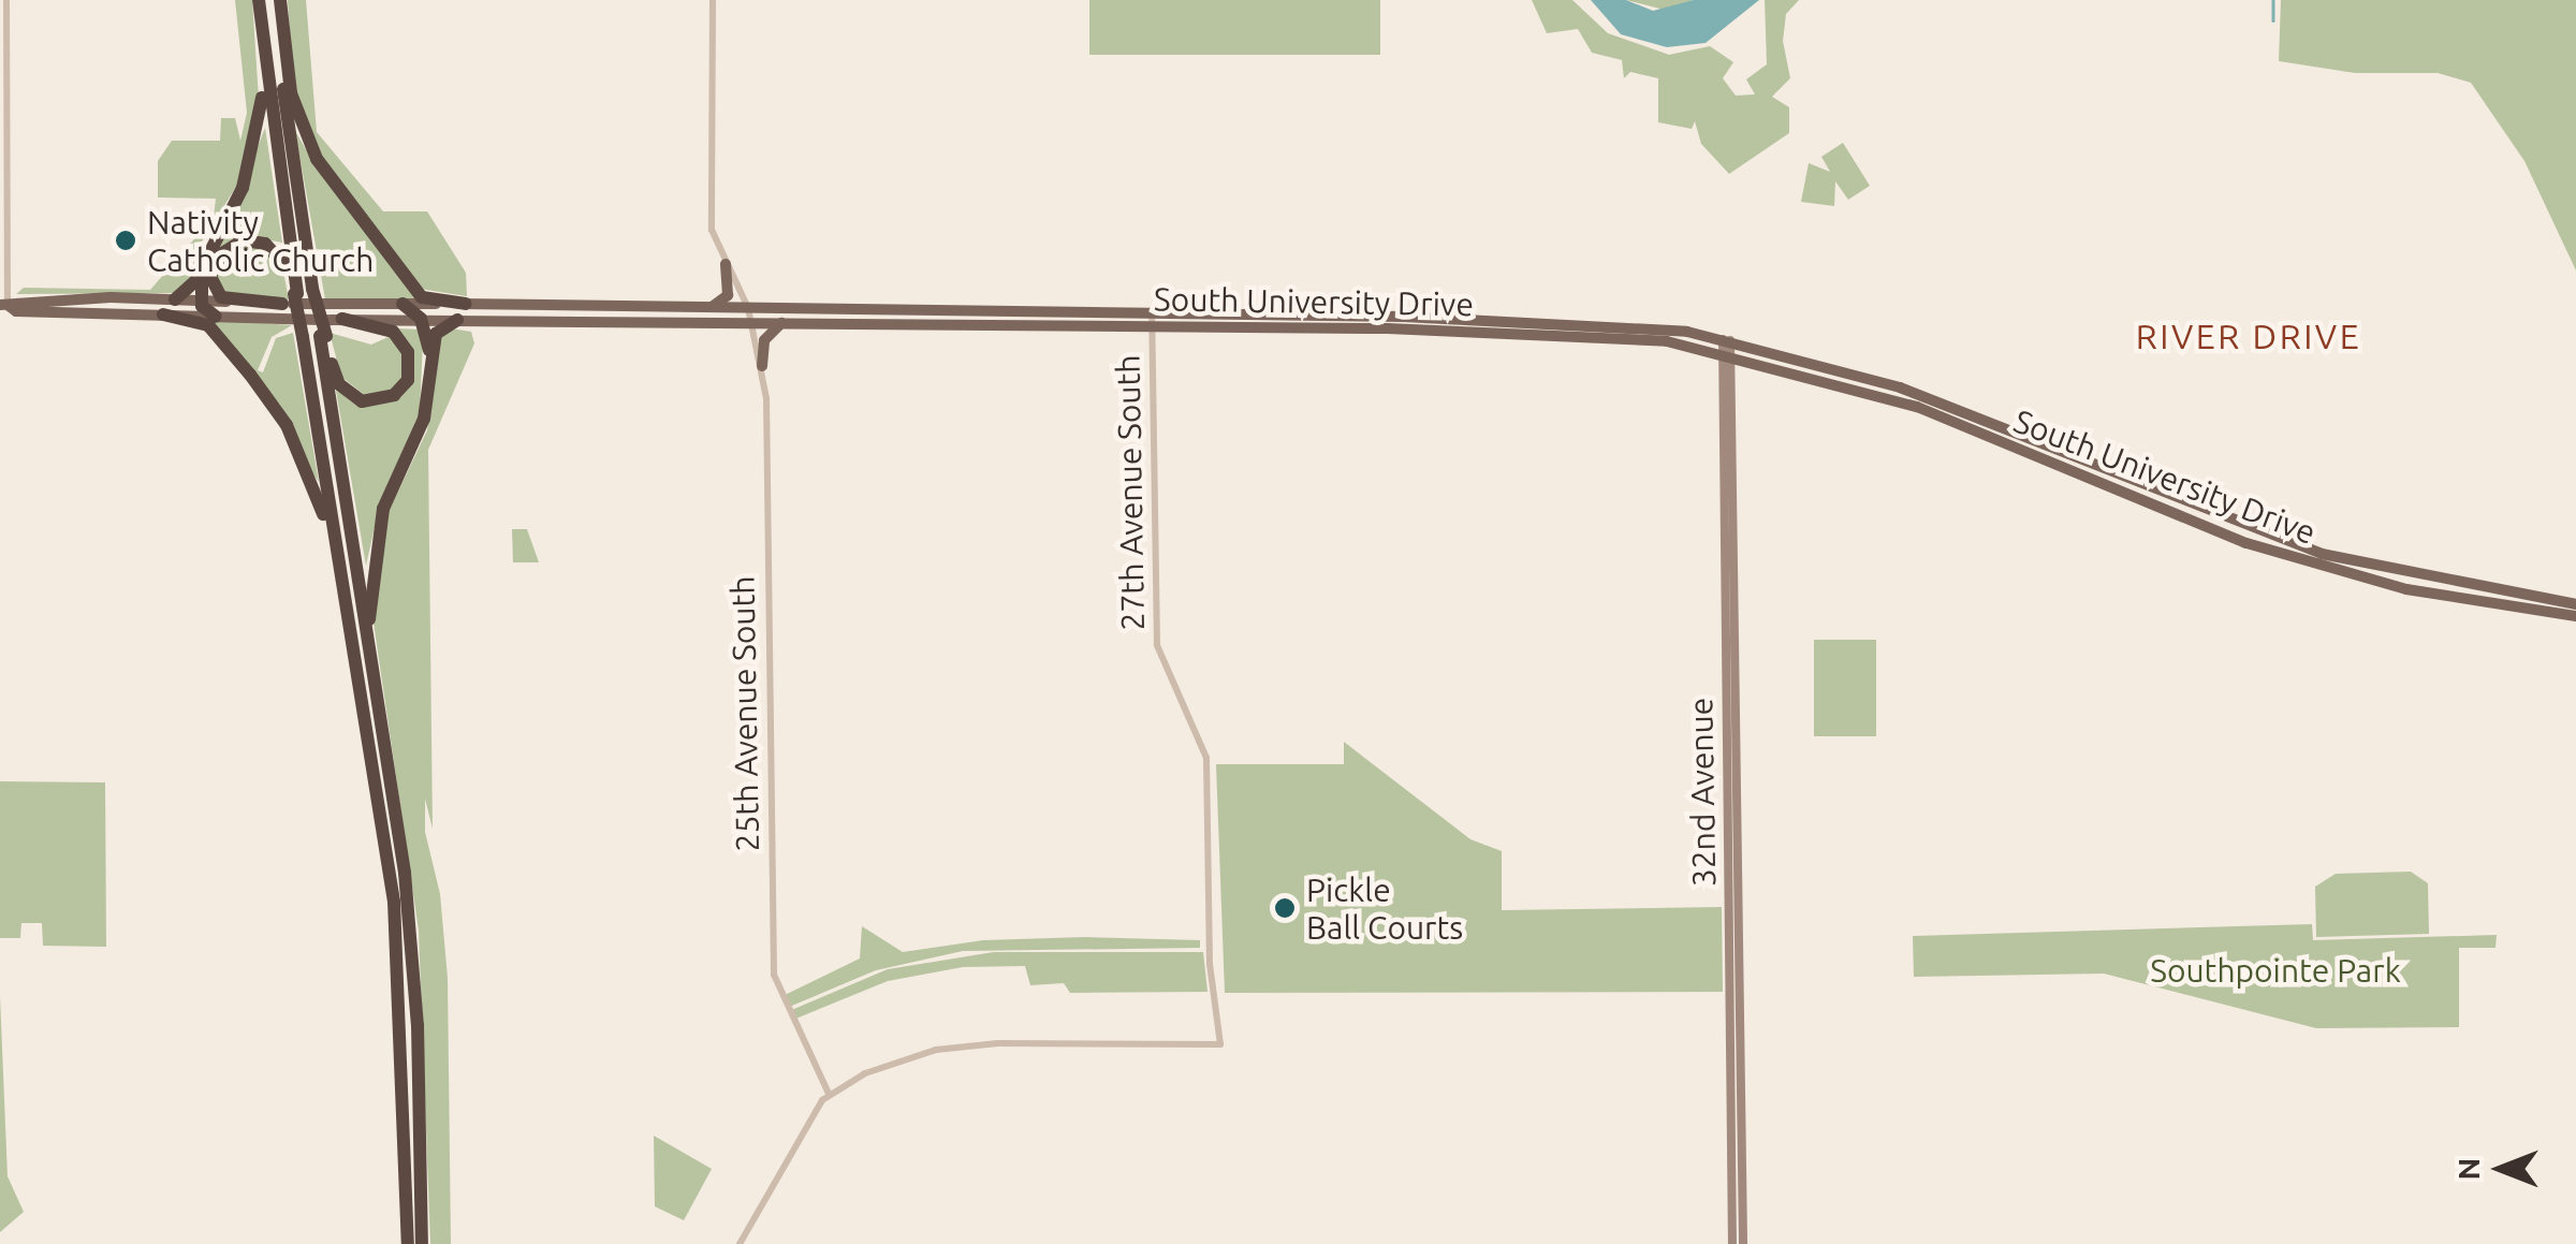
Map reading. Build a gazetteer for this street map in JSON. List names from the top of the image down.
{
  "streets": {
    "main road": ["South University Drive", "32nd Avenue"],
    "street": ["27th Avenue South", "25th Avenue South"]
  },
  "crossings": [
    ["South University Drive", "27th Avenue South"],
    ["South University Drive", "25th Avenue South"],
    ["South University Drive", "32nd Avenue"],
    ["27th Avenue South", "25th Avenue South"]
  ],
  "districts": ["RIVER DRIVE"],
  "parks": ["Southpointe Park"],
  "places": ["Nativity Catholic Church", "Pickle Ball Courts"],
  "north": "left"
}
